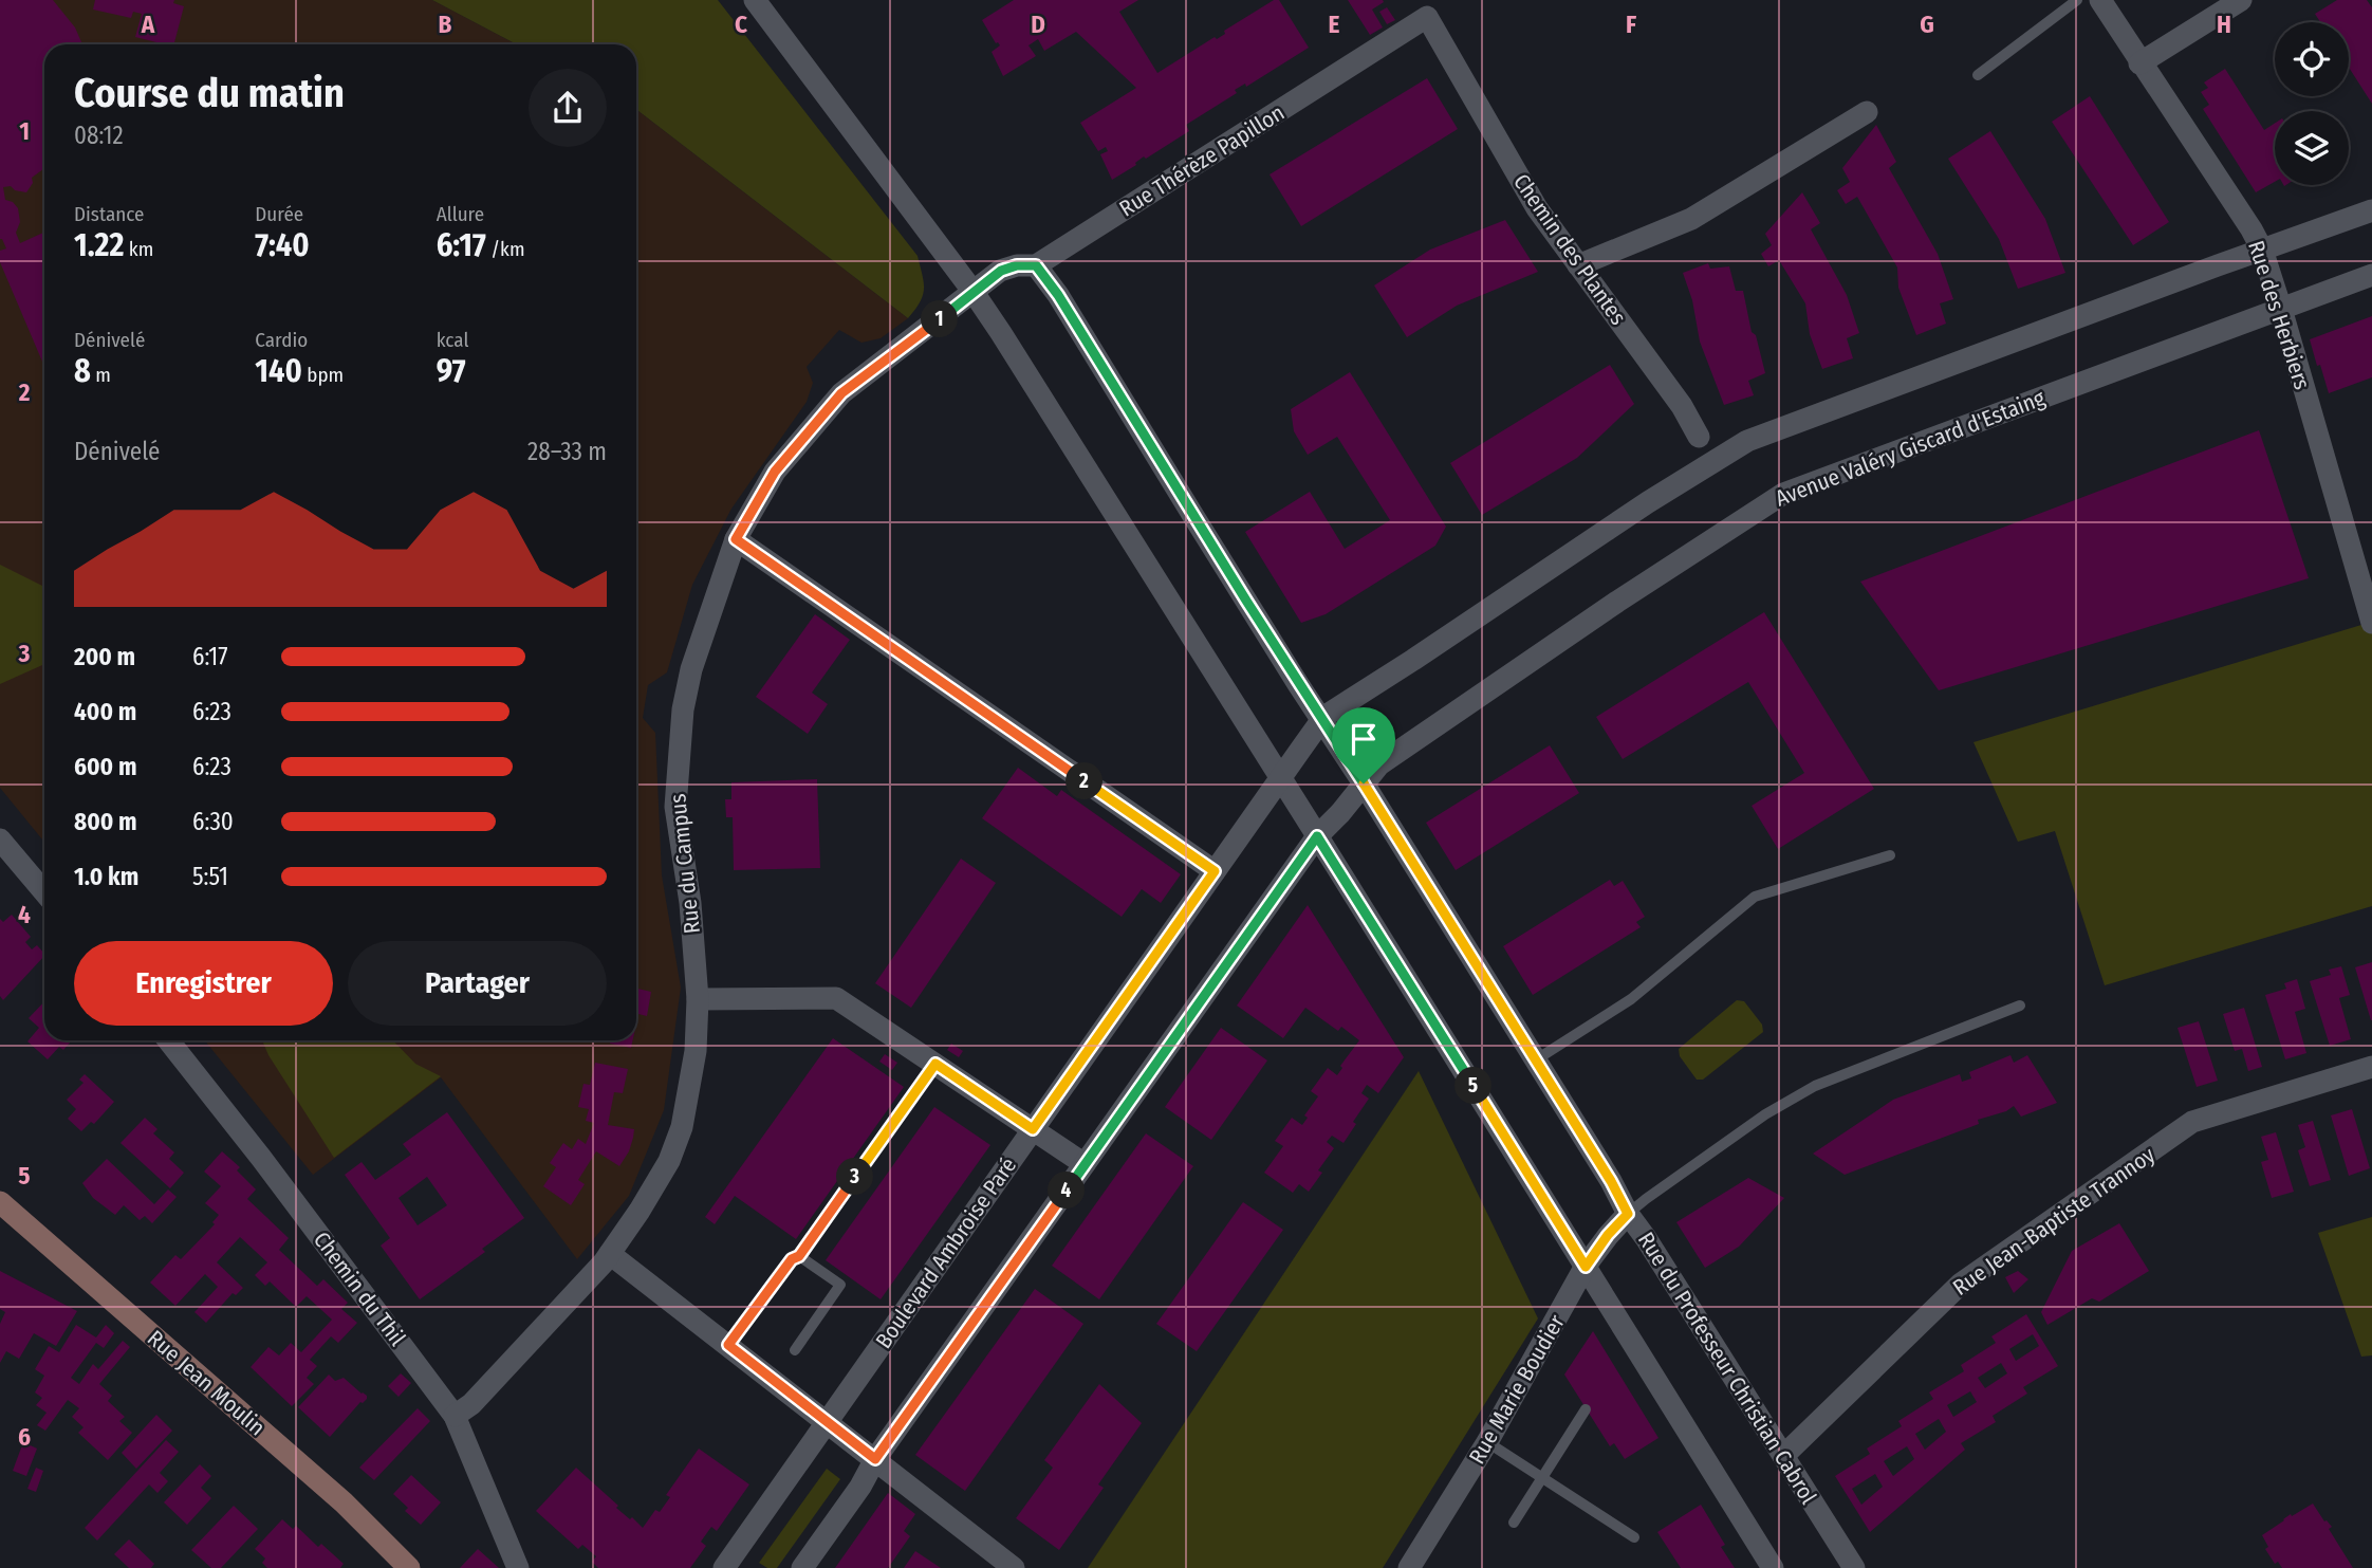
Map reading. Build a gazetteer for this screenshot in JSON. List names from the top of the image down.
{
  "streets": {
    "main road": ["Rue Jean Moulin"],
    "street": [
      "Rue Thérèze Papillon",
      "Chemin des Plantes",
      "Rue des Herbiers",
      "Avenue Valéry Giscard d'Estaing",
      "Rue du Campus",
      "Rue Jean-Baptiste Trannoy",
      "Boulevard Ambroise Paré",
      "Chemin du Thil",
      "Rue du Professeur Christian Cabrol",
      "Rue Marie Boudier"
    ]
  },
  "crossings": [
    ["Rue Thérèze Papillon", "Chemin des Plantes"],
    ["Rue Thérèze Papillon", "Rue du Campus"],
    ["Rue Thérèze Papillon", "Rue du Professeur Christian Cabrol"],
    ["Rue des Herbiers", "Avenue Valéry Giscard d'Estaing"],
    ["Avenue Valéry Giscard d'Estaing", "Rue du Professeur Christian Cabrol"],
    ["Rue du Campus", "Chemin du Thil"],
    ["Rue Jean-Baptiste Trannoy", "Rue du Professeur Christian Cabrol"],
    ["Boulevard Ambroise Paré", "Rue du Professeur Christian Cabrol"],
    ["Rue du Professeur Christian Cabrol", "Rue Marie Boudier"]
  ],
  "page": {
    "heading": ["Course du matin", "08:12"],
    "stats": [
      ["Distance", "1.22 km"],
      ["Durée", "7:40"],
      ["Allure", "6:17 /km"],
      ["Dénivelé", "8 m"],
      ["Cardio", "140 bpm"],
      ["kcal", "97"]
    ],
    "pins": [
      "1",
      "2",
      "5",
      "3",
      "4"
    ],
    "chart": ["Dénivelé", "28–33 m"],
    "list": [
      {
        "name": "200 m",
        "note": "6:17"
      },
      {
        "name": "400 m",
        "note": "6:23"
      },
      {
        "name": "600 m",
        "note": "6:23"
      },
      {
        "name": "800 m",
        "note": "6:30"
      },
      {
        "name": "1.0 km",
        "note": "5:51"
      }
    ],
    "buttons": ["Enregistrer", "Partager"]
  },
  "grid": {
    "columns": [
      "A",
      "B",
      "C",
      "D",
      "E",
      "F",
      "G",
      "H"
    ],
    "rows": [
      "1",
      "2",
      "3",
      "4",
      "5",
      "6"
    ]
  }
}
